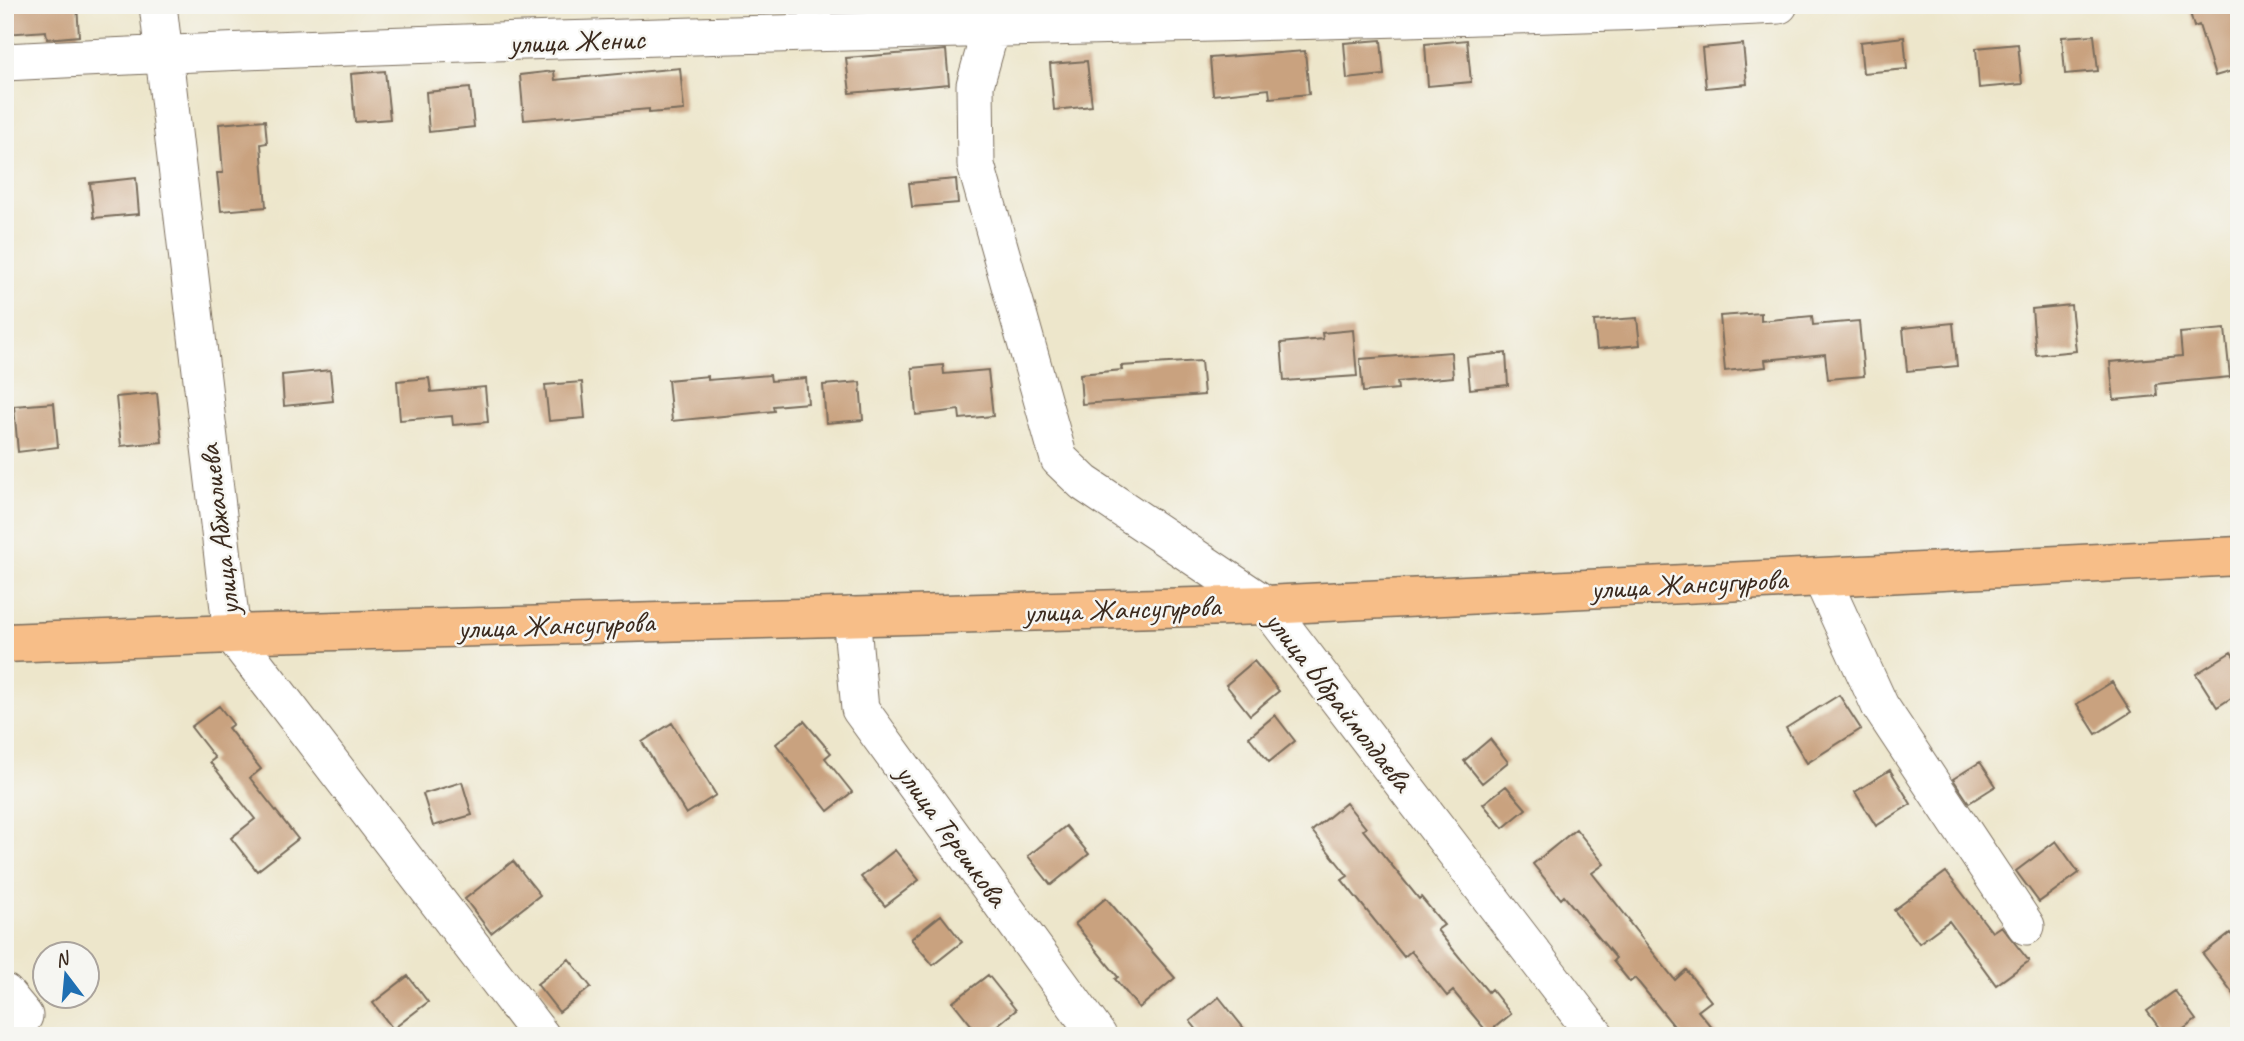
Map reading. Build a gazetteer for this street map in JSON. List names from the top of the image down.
{
  "streets": {
    "main road": ["улица Жансугурова"],
    "street": [
      "улица Женис",
      "улица Абжалиева",
      "улица Ыбраймолдаева",
      "улица Терешкова"
    ]
  },
  "crossings": [
    ["улица Женис", "улица Абжалиева"],
    ["улица Женис", "улица Ыбраймолдаева"],
    ["улица Абжалиева", "улица Жансугурова"],
    ["улица Жансугурова", "улица Ыбраймолдаева"],
    ["улица Жансугурова", "улица Терешкова"]
  ],
  "north": "top"
}
